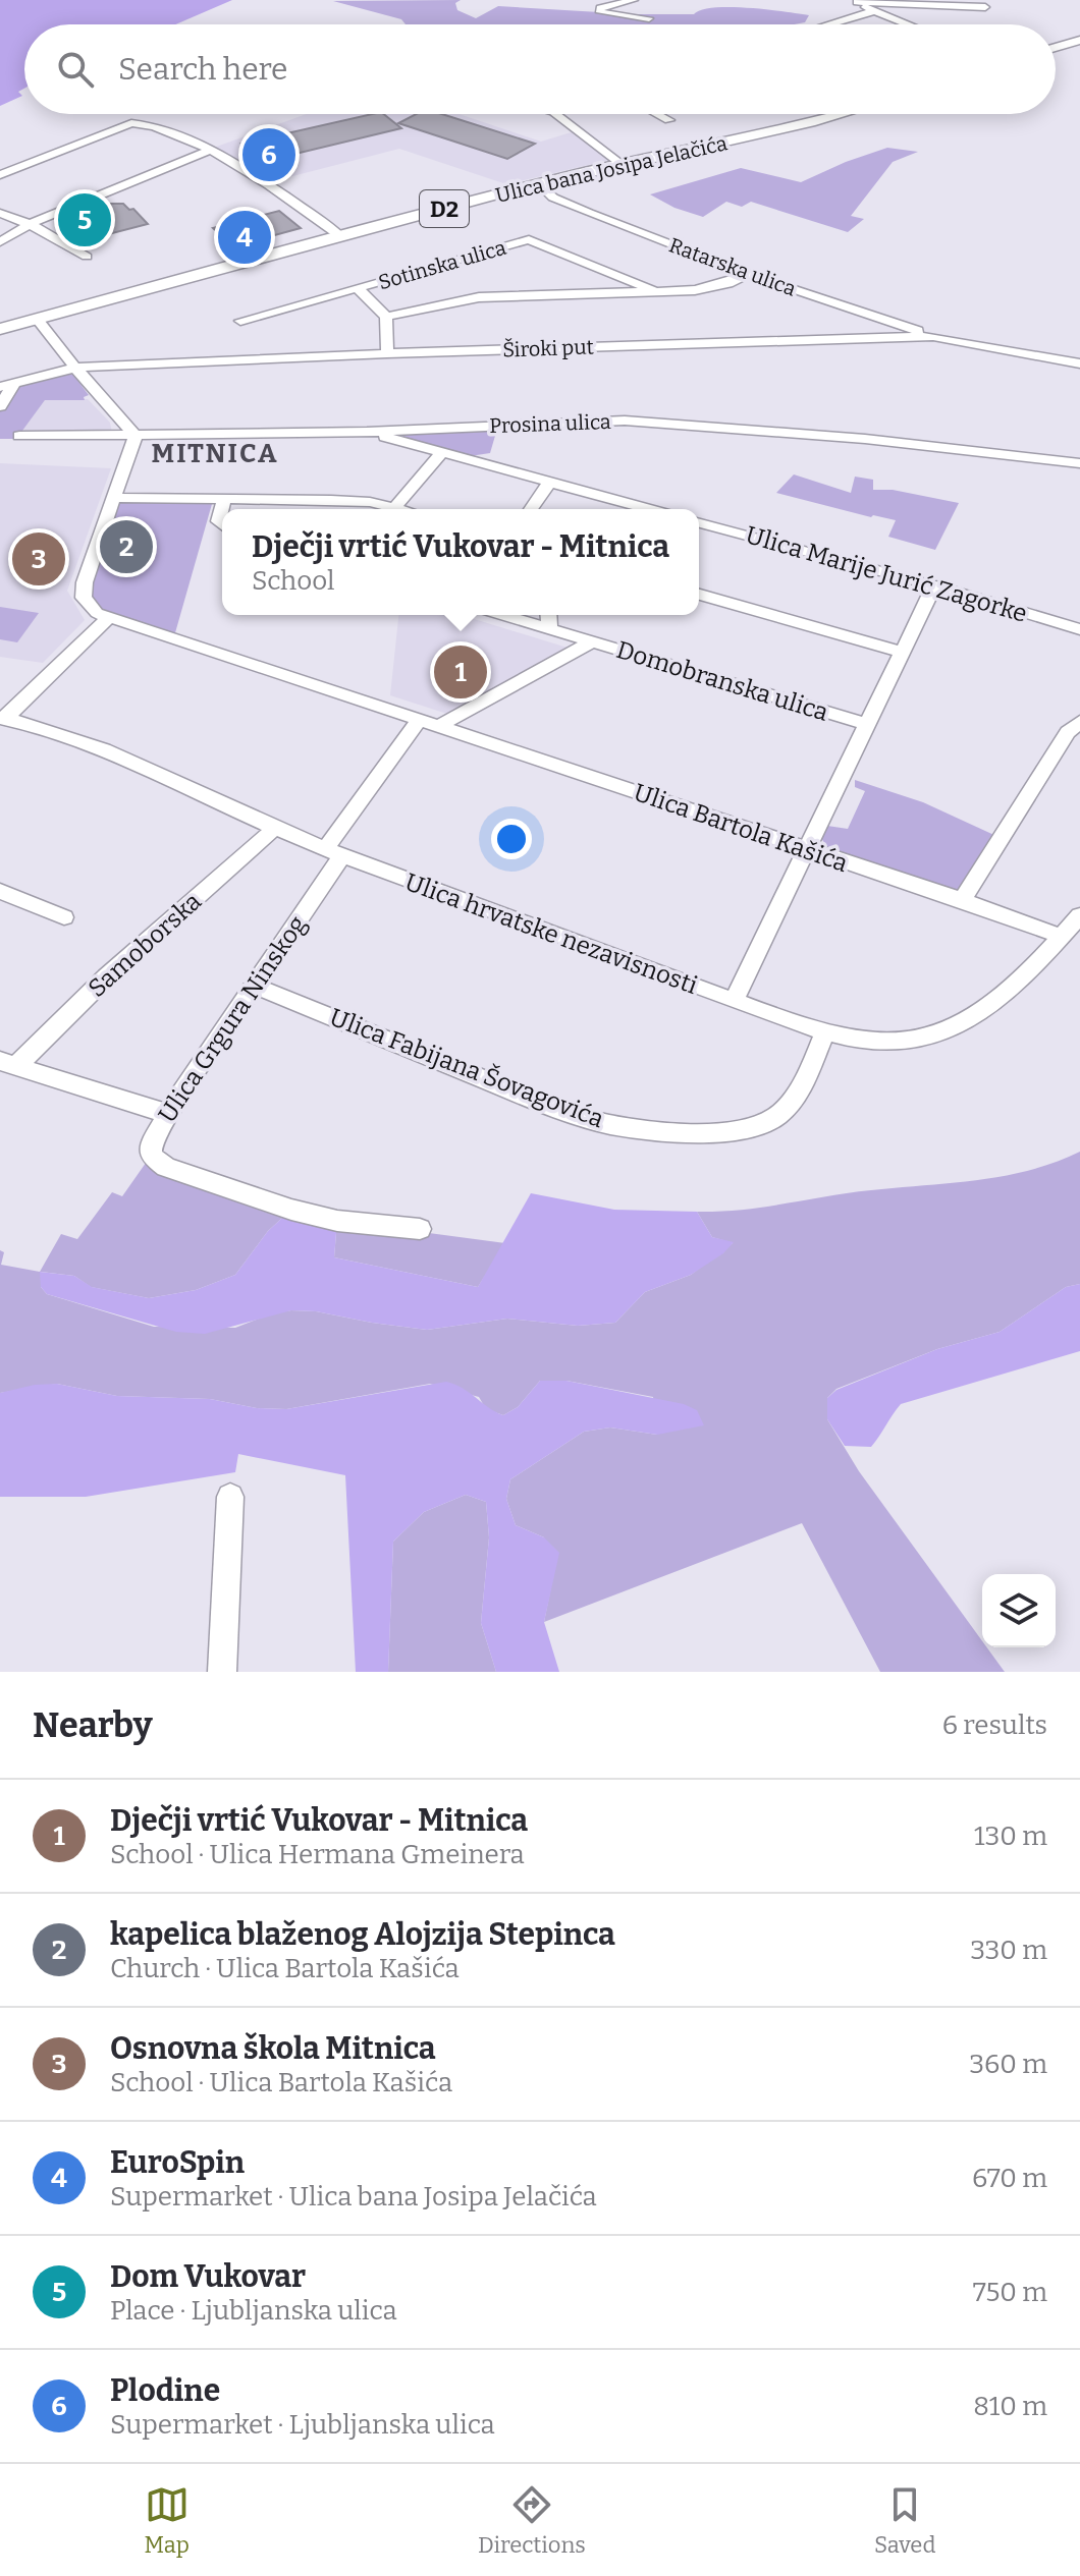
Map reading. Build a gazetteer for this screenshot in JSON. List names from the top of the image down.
{
  "streets": {
    "main road": ["Ulica bana Josipa Jelačića", "D2"],
    "street": [
      "Sotinska ulica",
      "Ratarska ulica",
      "Široki put",
      "Prosina ulica",
      "Ulica Marije Jurić Zagorke",
      "Domobranska ulica",
      "Ulica Bartola Kašića",
      "Ulica hrvatske nezavisnosti",
      "Samoborska",
      "Ulica Grgura Ninskog",
      "Ulica Fabijana Šovagovića"
    ]
  },
  "crossings": [
    ["Ulica bana Josipa Jelačića", "Ratarska ulica"],
    ["Sotinska ulica", "Ratarska ulica"],
    ["Sotinska ulica", "Široki put"],
    ["Ratarska ulica", "Široki put"],
    ["Ulica Bartola Kašića", "Ulica hrvatske nezavisnosti"],
    ["Ulica hrvatske nezavisnosti", "Samoborska"],
    ["Ulica hrvatske nezavisnosti", "Ulica Grgura Ninskog"],
    ["Ulica hrvatske nezavisnosti", "Ulica Fabijana Šovagovića"],
    ["Ulica Grgura Ninskog", "Ulica Fabijana Šovagovića"]
  ],
  "districts": ["MITNICA"],
  "page": {
    "search": "Search here",
    "pins": [
      "6",
      "5",
      "4",
      "2",
      "3",
      "1"
    ],
    "popup": ["Dječji vrtić Vukovar - Mitnica", "School"],
    "heading": ["Nearby", "6 results"],
    "list": [
      {
        "mark": "1",
        "name": "Dječji vrtić Vukovar - Mitnica",
        "note": "School · Ulica Hermana Gmeinera",
        "value": "130 m"
      },
      {
        "mark": "2",
        "name": "kapelica blaženog Alojzija Stepinca",
        "note": "Church · Ulica Bartola Kašića",
        "value": "330 m"
      },
      {
        "mark": "3",
        "name": "Osnovna škola Mitnica",
        "note": "School · Ulica Bartola Kašića",
        "value": "360 m"
      },
      {
        "mark": "4",
        "name": "EuroSpin",
        "note": "Supermarket · Ulica bana Josipa Jelačića",
        "value": "670 m"
      },
      {
        "mark": "5",
        "name": "Dom Vukovar",
        "note": "Place · Ljubljanska ulica",
        "value": "750 m"
      },
      {
        "mark": "6",
        "name": "Plodine",
        "note": "Supermarket · Ljubljanska ulica",
        "value": "810 m"
      }
    ],
    "nav": ["Map", "Directions", "Saved"]
  }
}
